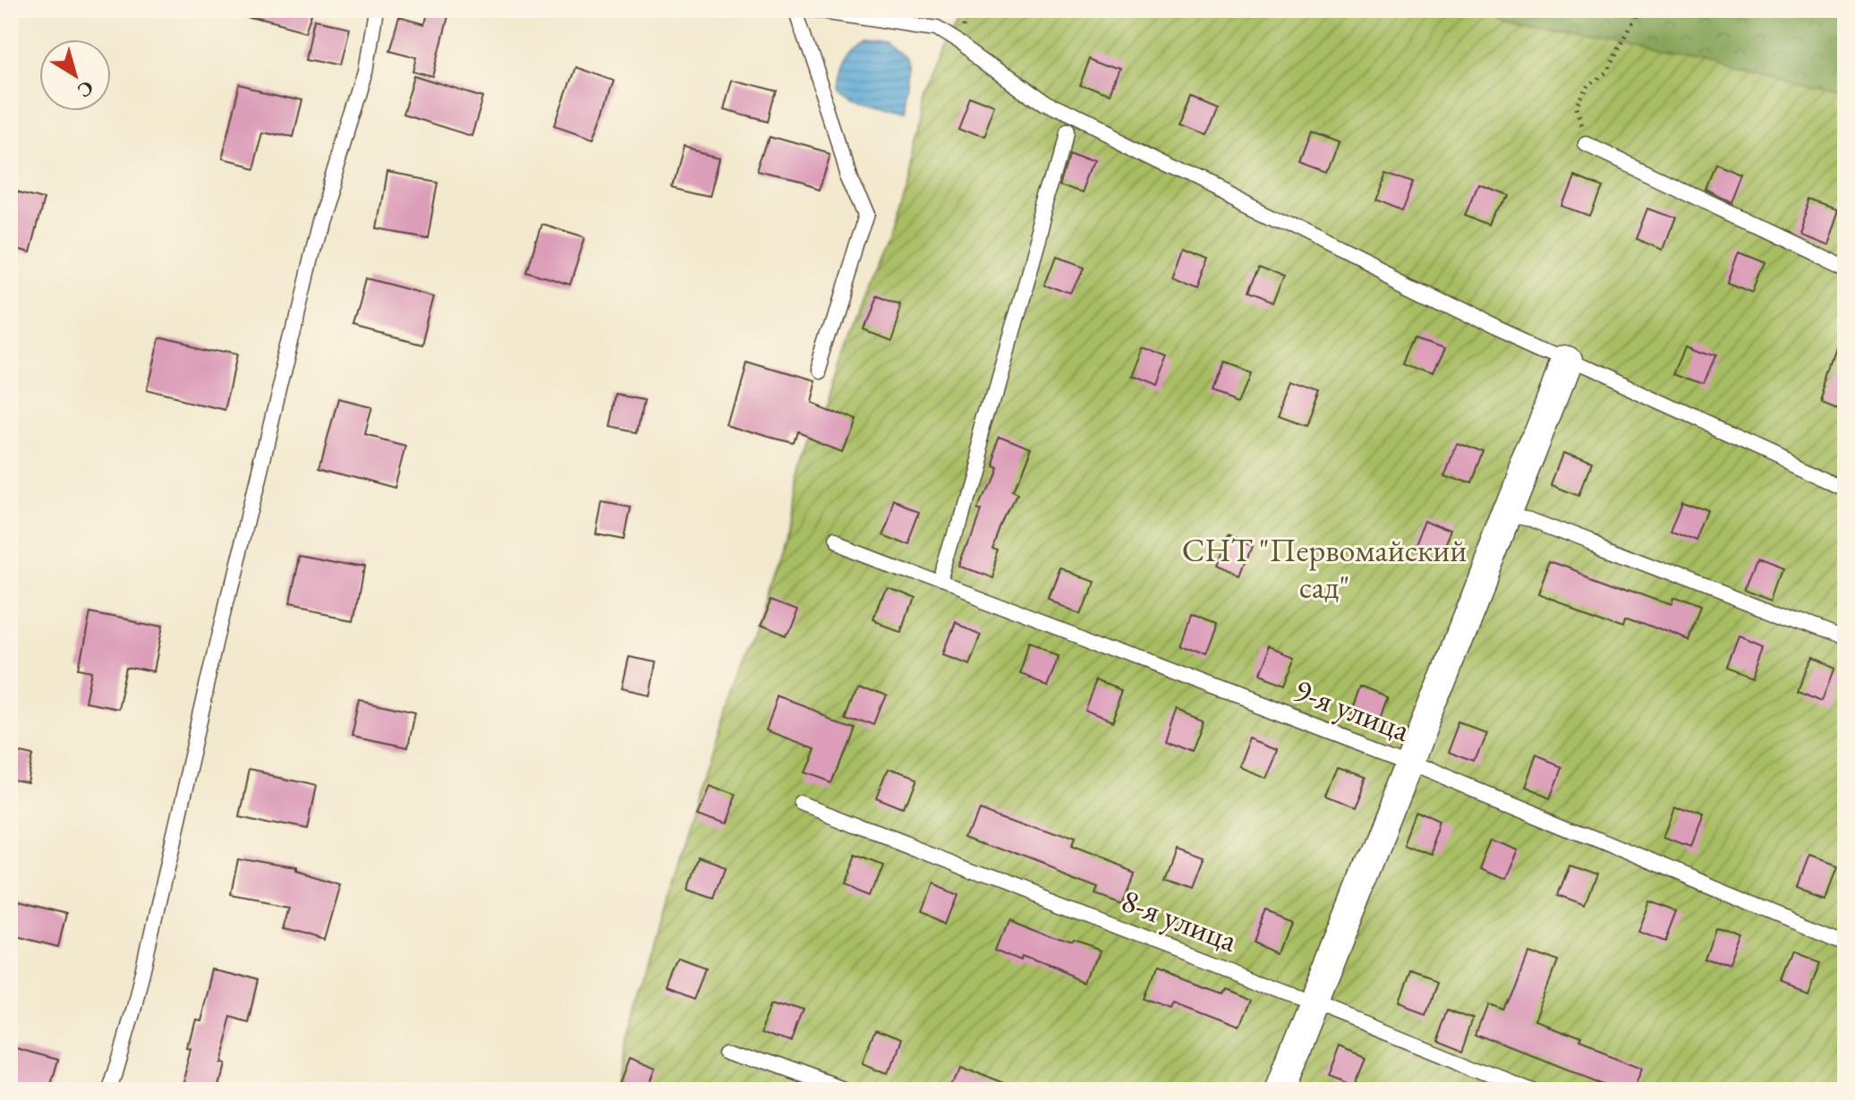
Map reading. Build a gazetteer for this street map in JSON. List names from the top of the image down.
{
  "streets": {
    "lane": ["9-я улица", "8-я улица"]
  },
  "parks": ["СНТ \"Первомайский сад\""],
  "north": "bottom right"
}
